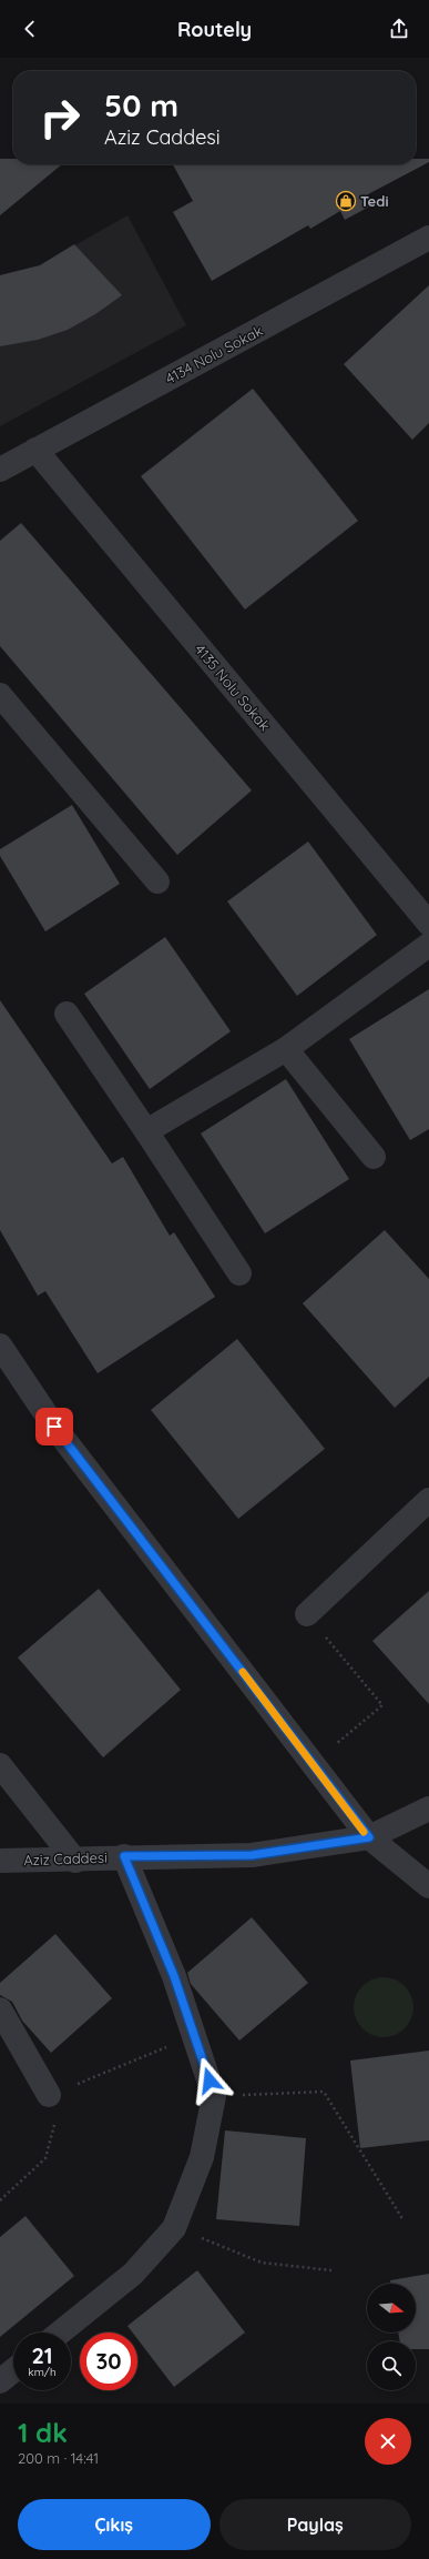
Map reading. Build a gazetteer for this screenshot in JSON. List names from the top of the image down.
{
  "streets": {
    "street": ["4134 Nolu Sokak", "4135 Nolu Sokak", "Aziz Caddesi"]
  },
  "crossings": [
    ["4134 Nolu Sokak", "4135 Nolu Sokak"]
  ],
  "places": {
    "shop": ["Tedi"]
  },
  "north": "right",
  "page": {
    "header": "Routely",
    "turn": ["50 m", "Aziz Caddesi"],
    "speed": "21 km/h",
    "limit": "30",
    "heading": ["1 dk", "200 m · 14:41"],
    "buttons": ["Çıkış", "Paylaş"]
  }
}
